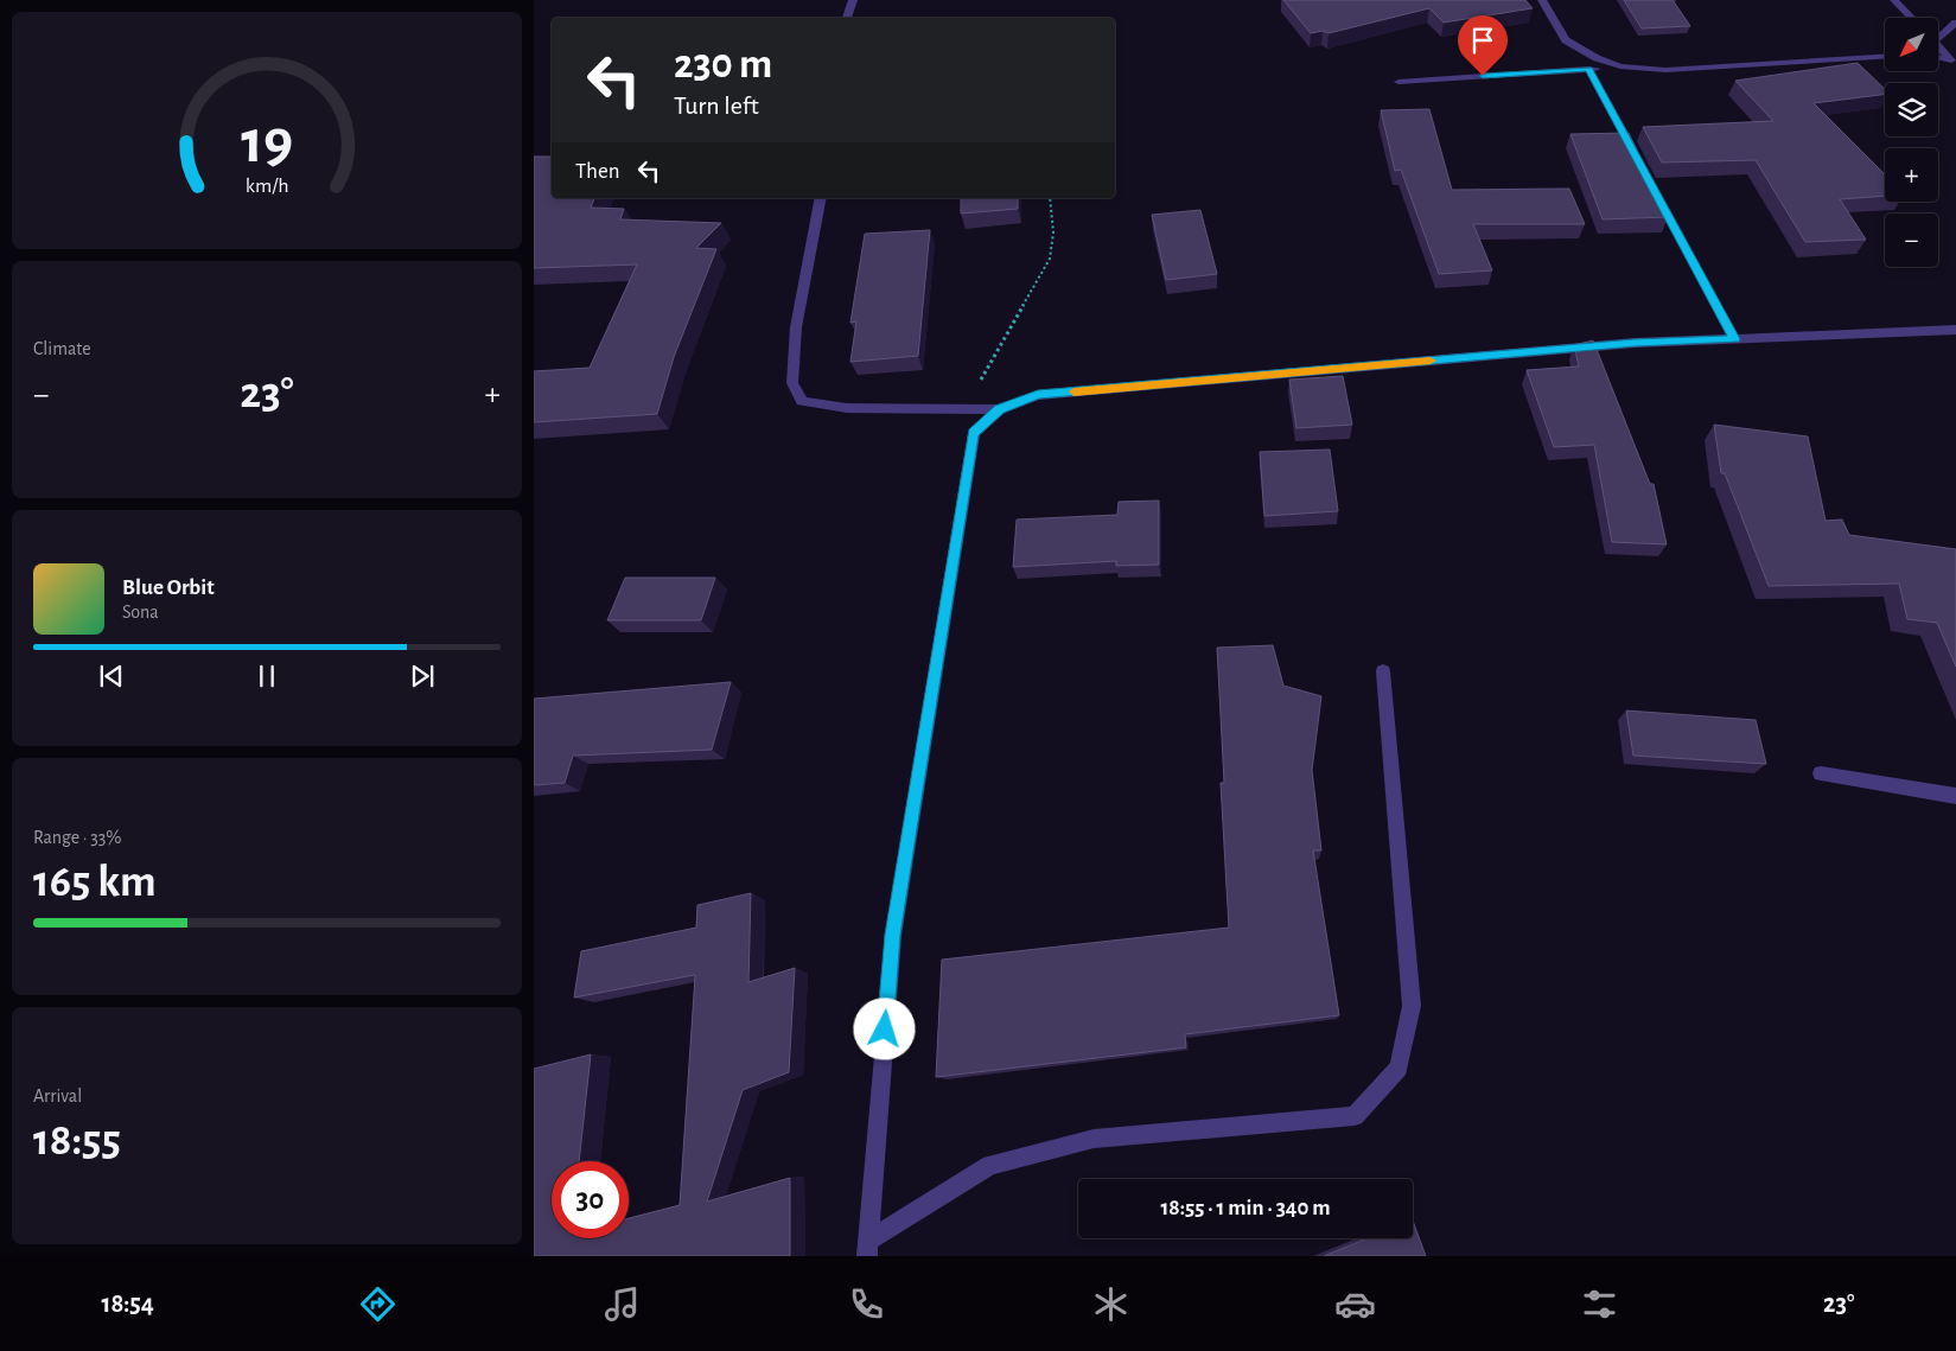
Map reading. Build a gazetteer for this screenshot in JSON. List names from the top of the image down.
{
  "north": "bottom left",
  "page": {
    "map_buttons": ["+", "−"],
    "turn": ["230 m", "Turn left"],
    "then": "Then",
    "tile": [
      "Climate",
      ["Range · 33%", "165 km"],
      ["Arrival", "18:55"]
    ],
    "heat": ["−", "23°", "+"],
    "song": ["Blue Orbit", "Sona"],
    "limit": "30",
    "trip": "18:55 · 1 min · 340 m",
    "tabs": ["18:54", "23°"],
    "gauge": ["19", "km/h"]
  }
}
